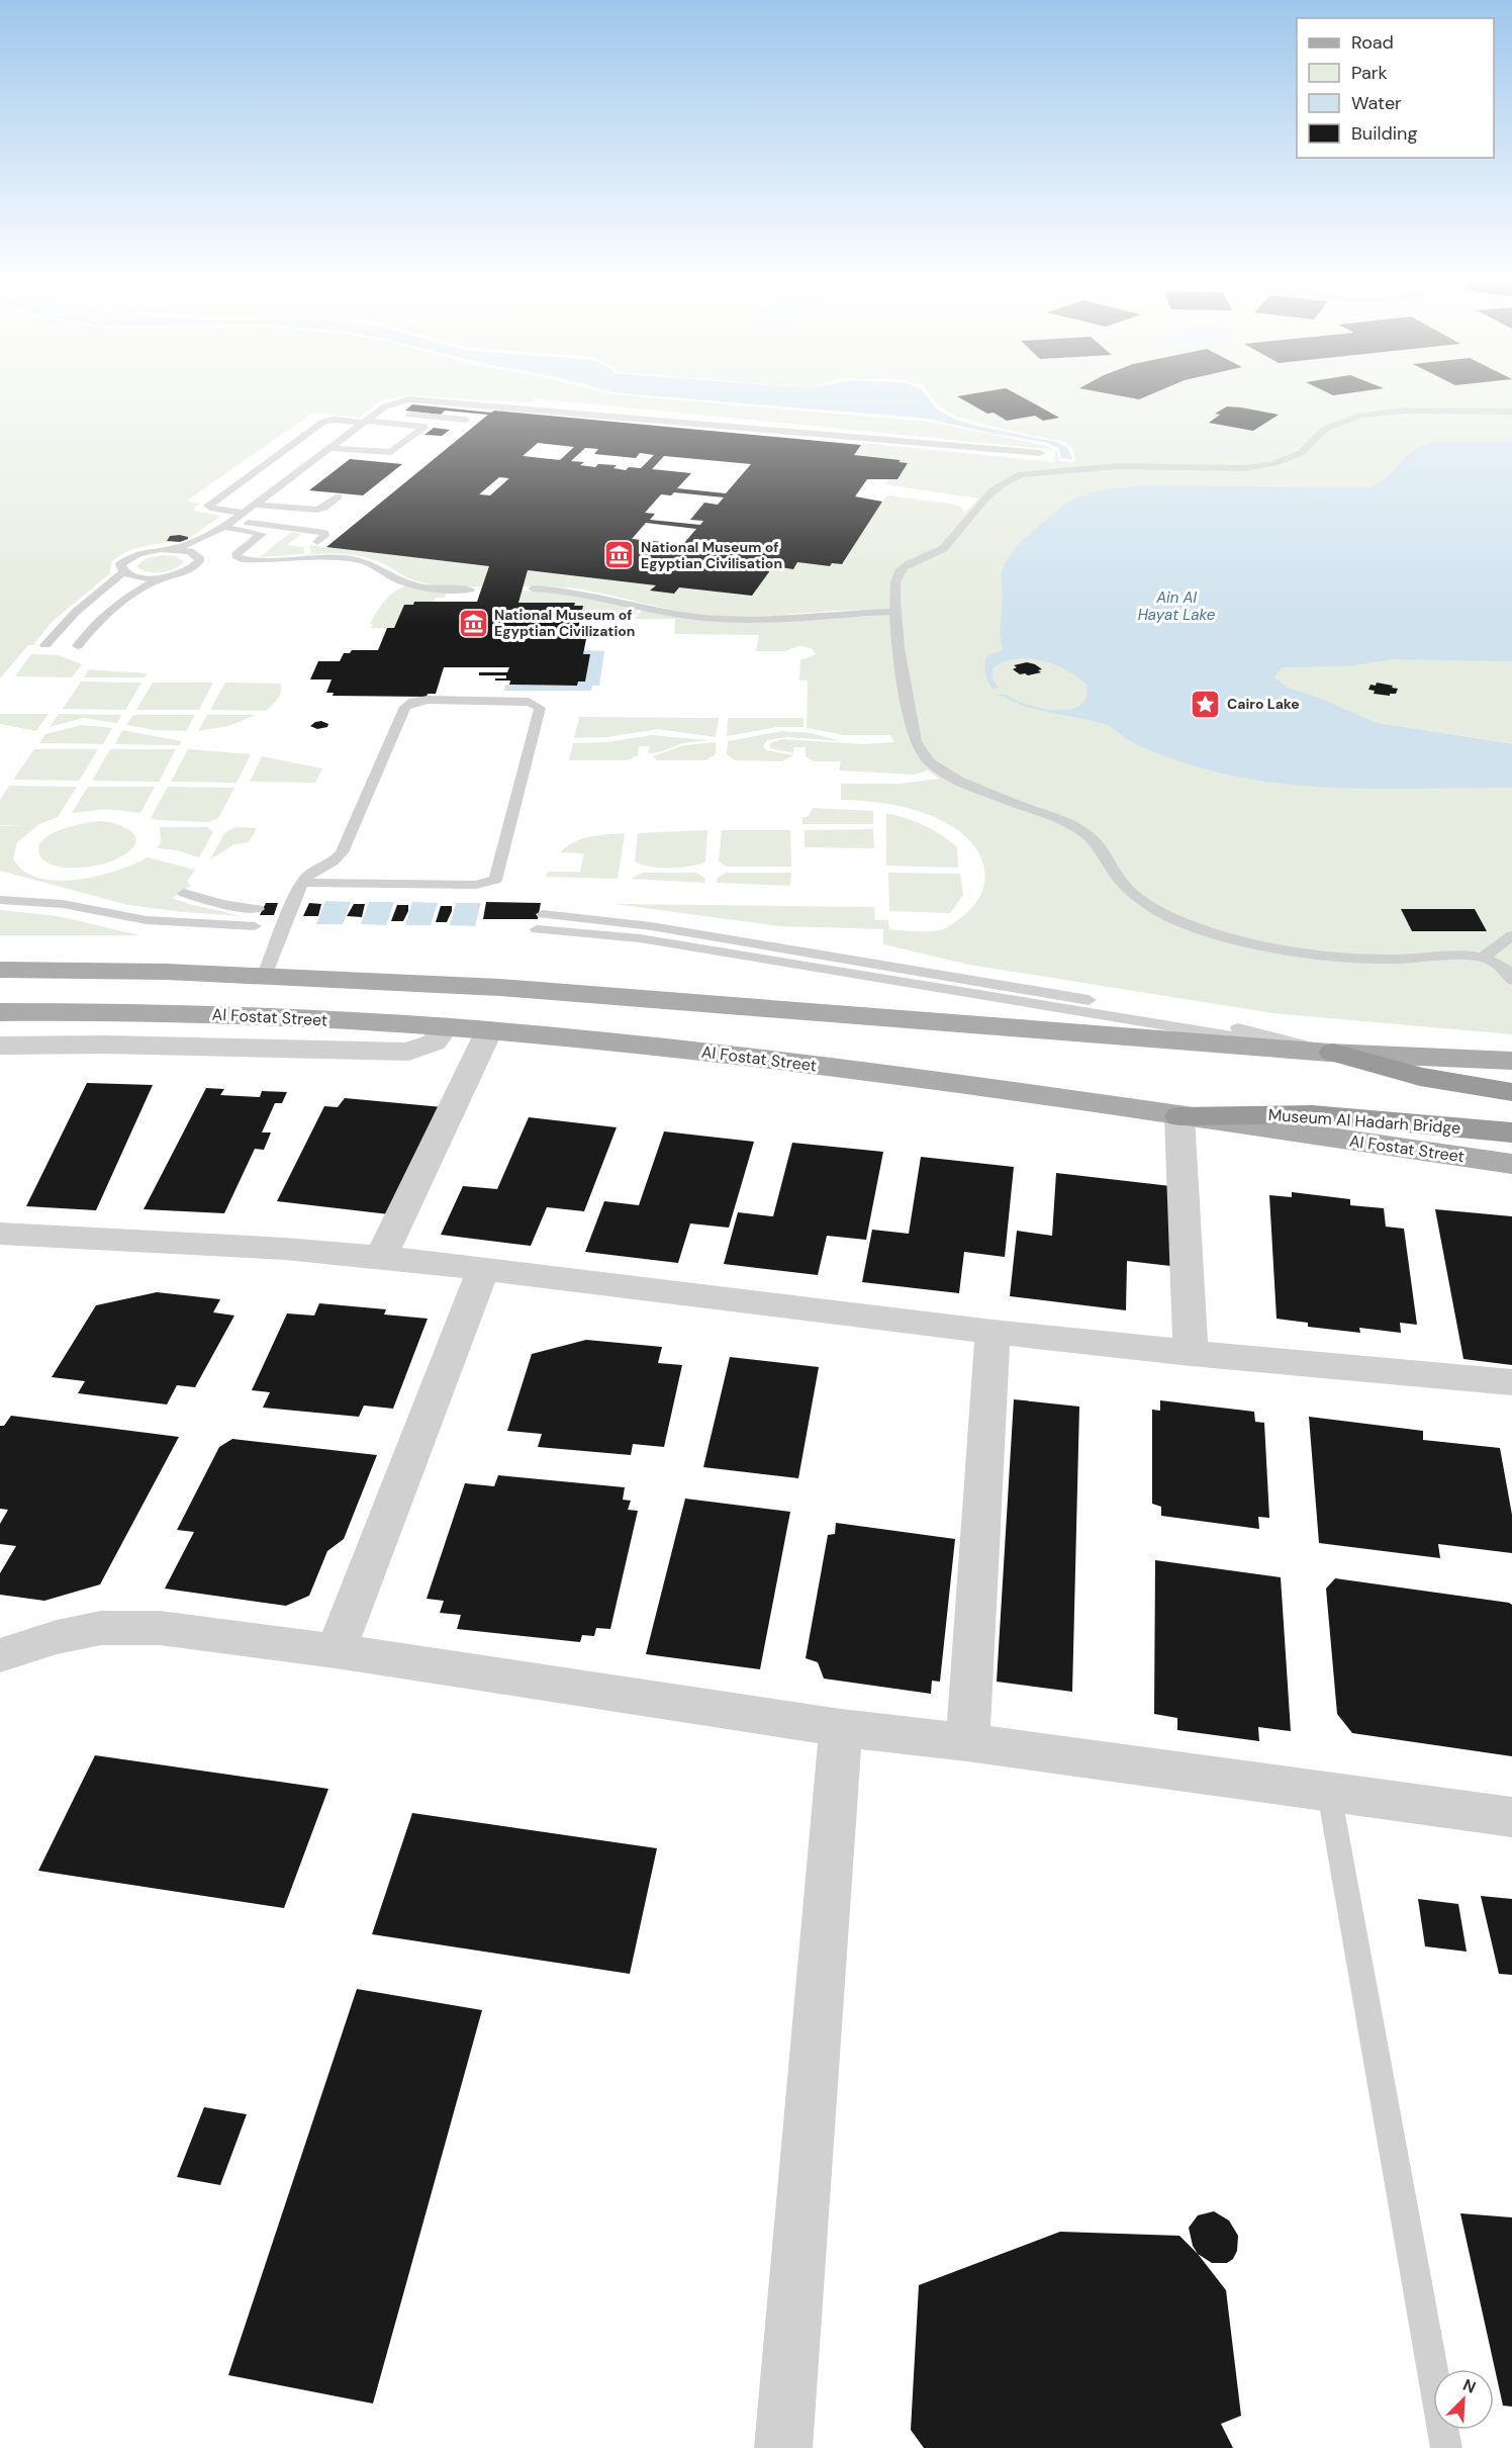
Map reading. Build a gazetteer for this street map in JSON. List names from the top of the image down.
{
  "streets": {
    "highway": ["Museum Al Hadarh Bridge"],
    "main road": ["Al Fostat Street"]
  },
  "crossings": [
    ["Al Fostat Street", "Museum Al Hadarh Bridge"]
  ],
  "water": ["Ain Al Hayat Lake"],
  "places": {
    "museum": ["National Museum of Egyptian Civilisation", "National Museum of Egyptian Civilization"],
    "place": ["Cairo Lake"]
  },
  "legend": [
    "Road",
    "Park",
    "Water",
    "Building"
  ],
  "north": "top right"
}
